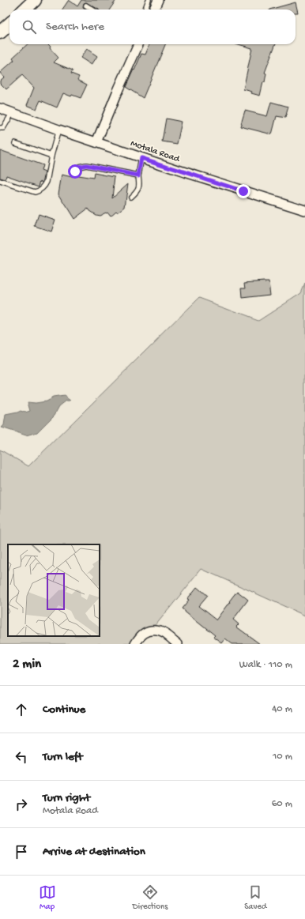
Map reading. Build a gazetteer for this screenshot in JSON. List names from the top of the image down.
{
  "streets": {
    "street": ["Motala Road"]
  },
  "page": {
    "search": "Search here",
    "heading": ["2 min", "Walk · 110 m"],
    "list": [
      ["Continue", "40 m"],
      ["Turn left", "10 m"],
      ["Turn right", "Motala Road", "60 m"],
      "Arrive at destination"
    ],
    "nav": ["Map", "Directions", "Saved"]
  }
}
